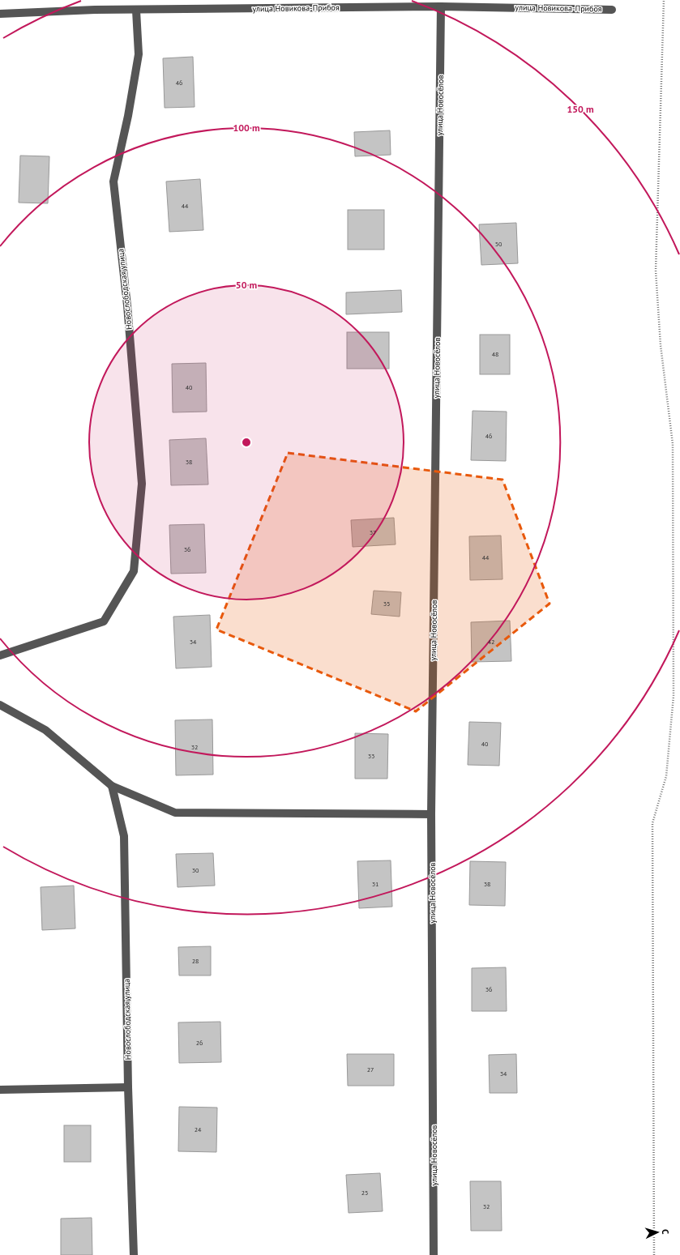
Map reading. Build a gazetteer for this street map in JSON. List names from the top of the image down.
{
  "streets": {
    "street": ["улица Новикова-Прибоя", "улица Новосёлов", "Новослободская улица"]
  },
  "crossings": [
    ["улица Новикова-Прибоя", "улица Новосёлов"],
    ["улица Новикова-Прибоя", "Новослободская улица"]
  ],
  "house_numbers": [
    "46",
    "44",
    "50",
    "48",
    "40",
    "46",
    "38",
    "37",
    "36",
    "44",
    "35",
    "34",
    "42",
    "40",
    "32",
    "33",
    "30",
    "31",
    "38",
    "28",
    "36",
    "26",
    "27",
    "34",
    "24",
    "25",
    "32"
  ],
  "north": "right",
  "rings": ["150 m", "100 m", "50 m"]
}
